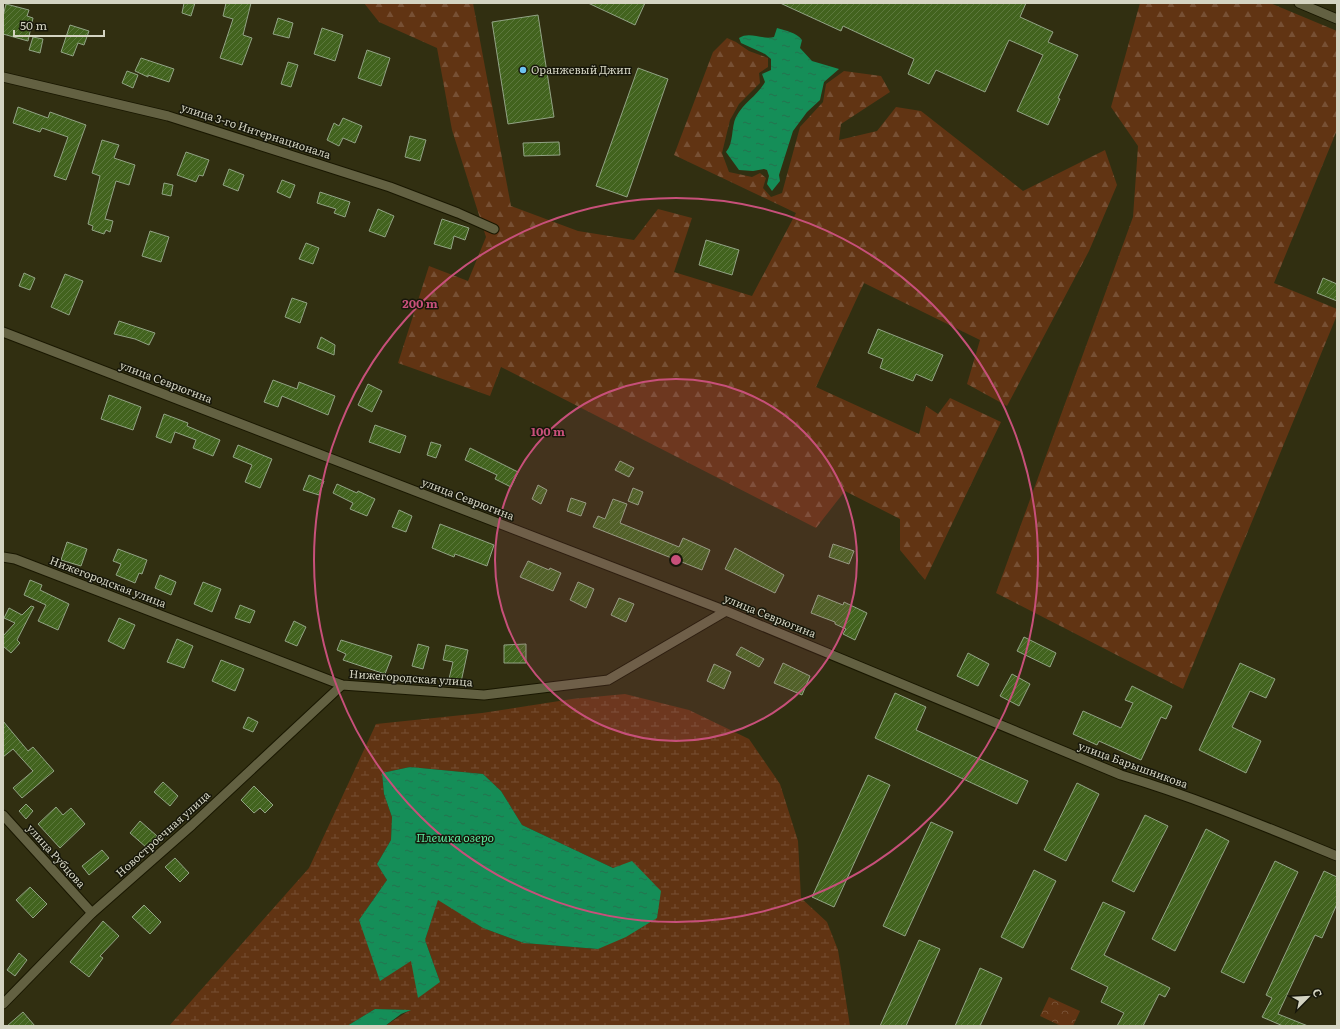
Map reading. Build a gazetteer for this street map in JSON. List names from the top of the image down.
{
  "streets": {
    "street": [
      "улица 3-го Интернационала",
      "улица Севрюгина",
      "Нижегородская улица",
      "улица Барышникова",
      "Новостроечная улица",
      "улица Рубцова"
    ]
  },
  "crossings": [
    ["улица Севрюгина", "Нижегородская улица"],
    ["улица Севрюгина", "улица Барышникова"],
    ["Нижегородская улица", "Новостроечная улица"],
    ["Новостроечная улица", "улица Рубцова"]
  ],
  "water": ["Плешка озеро"],
  "places": ["Оранжевый Джип"],
  "scale_bar": "50 m",
  "north": "top right",
  "rings": ["200 m", "100 m"]
}
